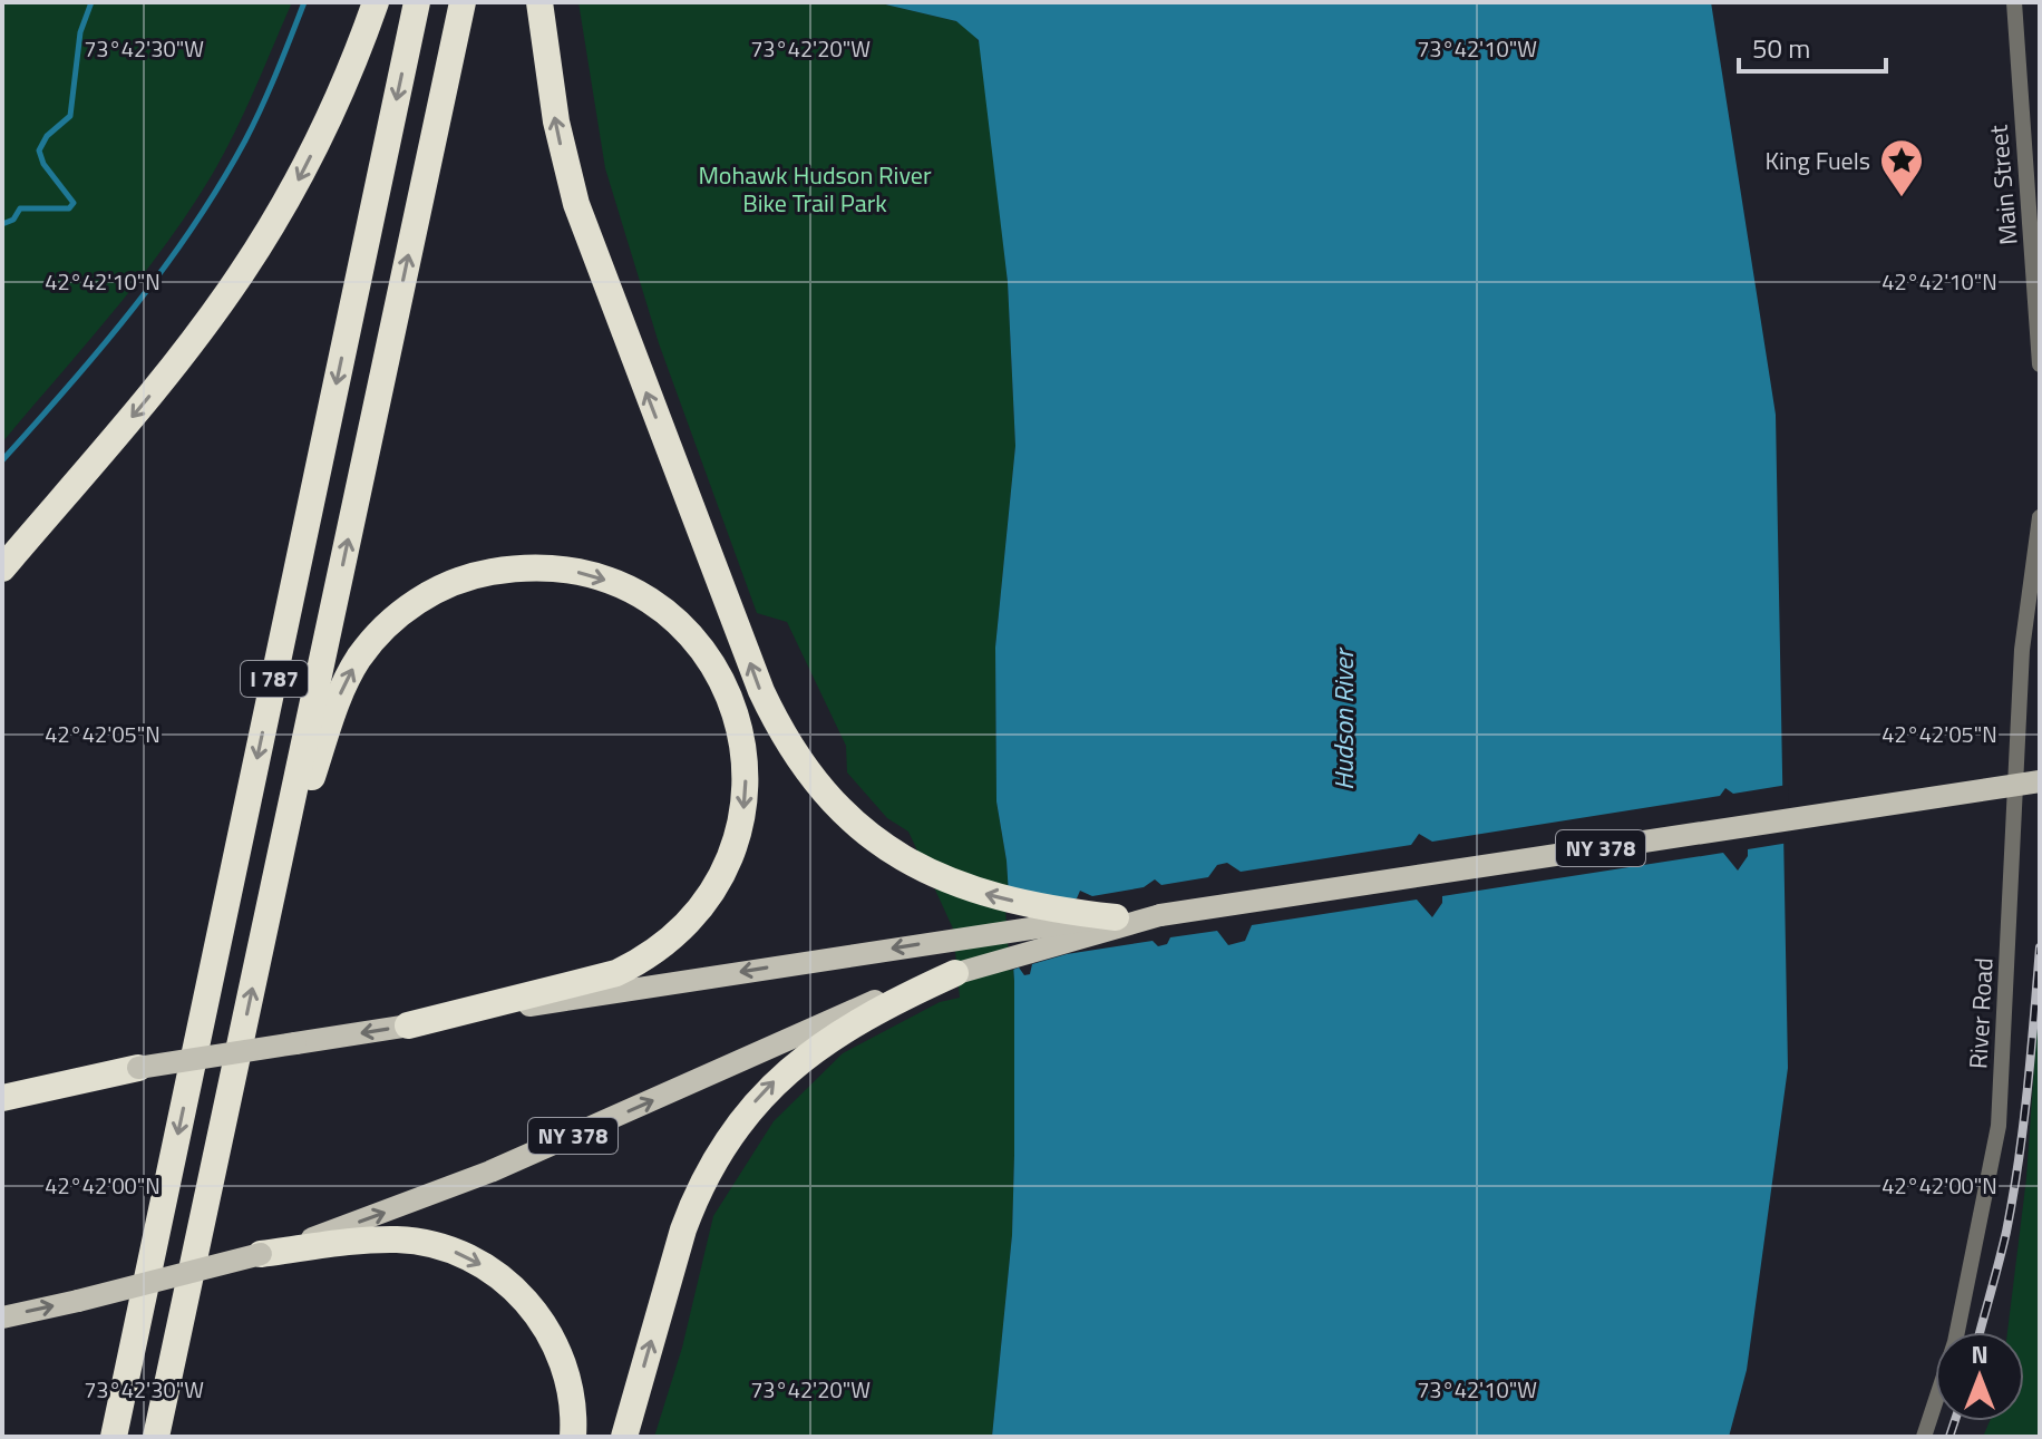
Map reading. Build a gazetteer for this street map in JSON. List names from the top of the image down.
{
  "streets": {
    "highway": ["I 787"],
    "main road": ["NY 378"],
    "street": ["Main Street", "River Road"]
  },
  "water": ["Hudson River"],
  "parks": ["Mohawk Hudson River Bike Trail Park"],
  "places": {
    "place": ["King Fuels"]
  },
  "scale_bar": "50 m",
  "north": "top",
  "coordinates": [
    "73°42'30\"W",
    "73°42'20\"W",
    "73°42'10\"W",
    "42°42'10\"N",
    "42°42'05\"N",
    "42°42'00\"N"
  ]
}
